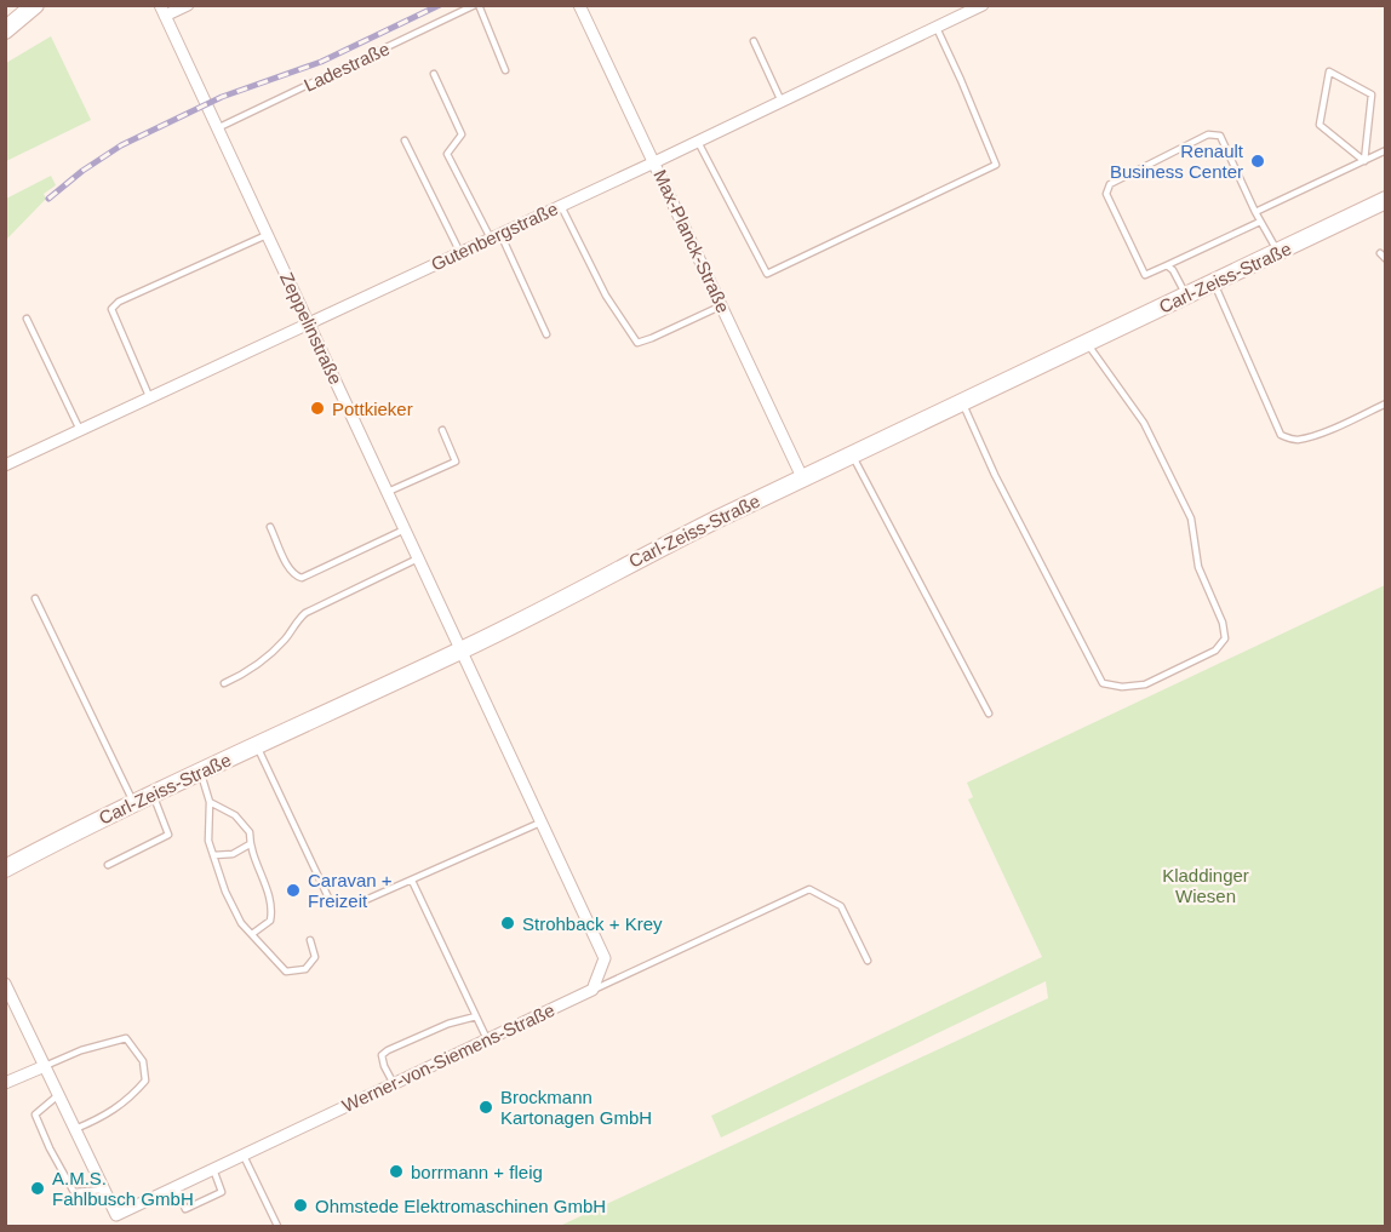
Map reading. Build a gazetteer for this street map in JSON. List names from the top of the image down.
{
  "streets": {
    "main road": ["Carl-Zeiss-Straße"],
    "street": [
      "Gutenbergstraße",
      "Max-Planck-Straße",
      "Zeppelinstraße",
      "Werner-von-Siemens-Straße"
    ],
    "lane": ["Ladestraße"]
  },
  "crossings": [
    ["Ladestraße", "Zeppelinstraße"],
    ["Gutenbergstraße", "Max-Planck-Straße"],
    ["Gutenbergstraße", "Zeppelinstraße"],
    ["Max-Planck-Straße", "Carl-Zeiss-Straße"],
    ["Carl-Zeiss-Straße", "Zeppelinstraße"]
  ],
  "parks": ["Kladdinger Wiesen"],
  "places": [
    "Renault Business Center",
    "Pottkieker",
    "Caravan + Freizeit",
    "Strohback + Krey",
    "Brockmann Kartonagen GmbH",
    "borrmann + fleig",
    "A.M.S. Fahlbusch GmbH",
    "Ohmstede Elektromaschinen GmbH"
  ]
}
